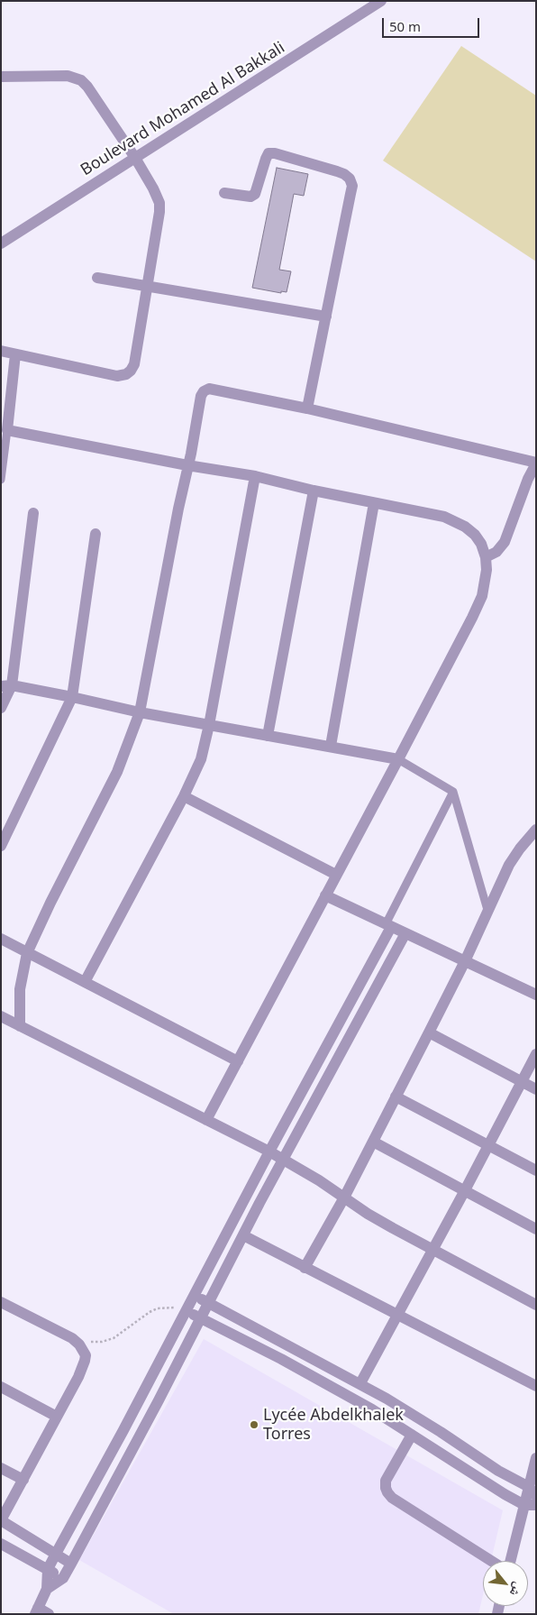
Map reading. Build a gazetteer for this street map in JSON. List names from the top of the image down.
{
  "streets": {
    "street": ["Boulevard Mohamed Al Bakkali"]
  },
  "places": ["Lycée Abdelkhalek Torres"],
  "scale_bar": "50 m",
  "north": "bottom right"
}
